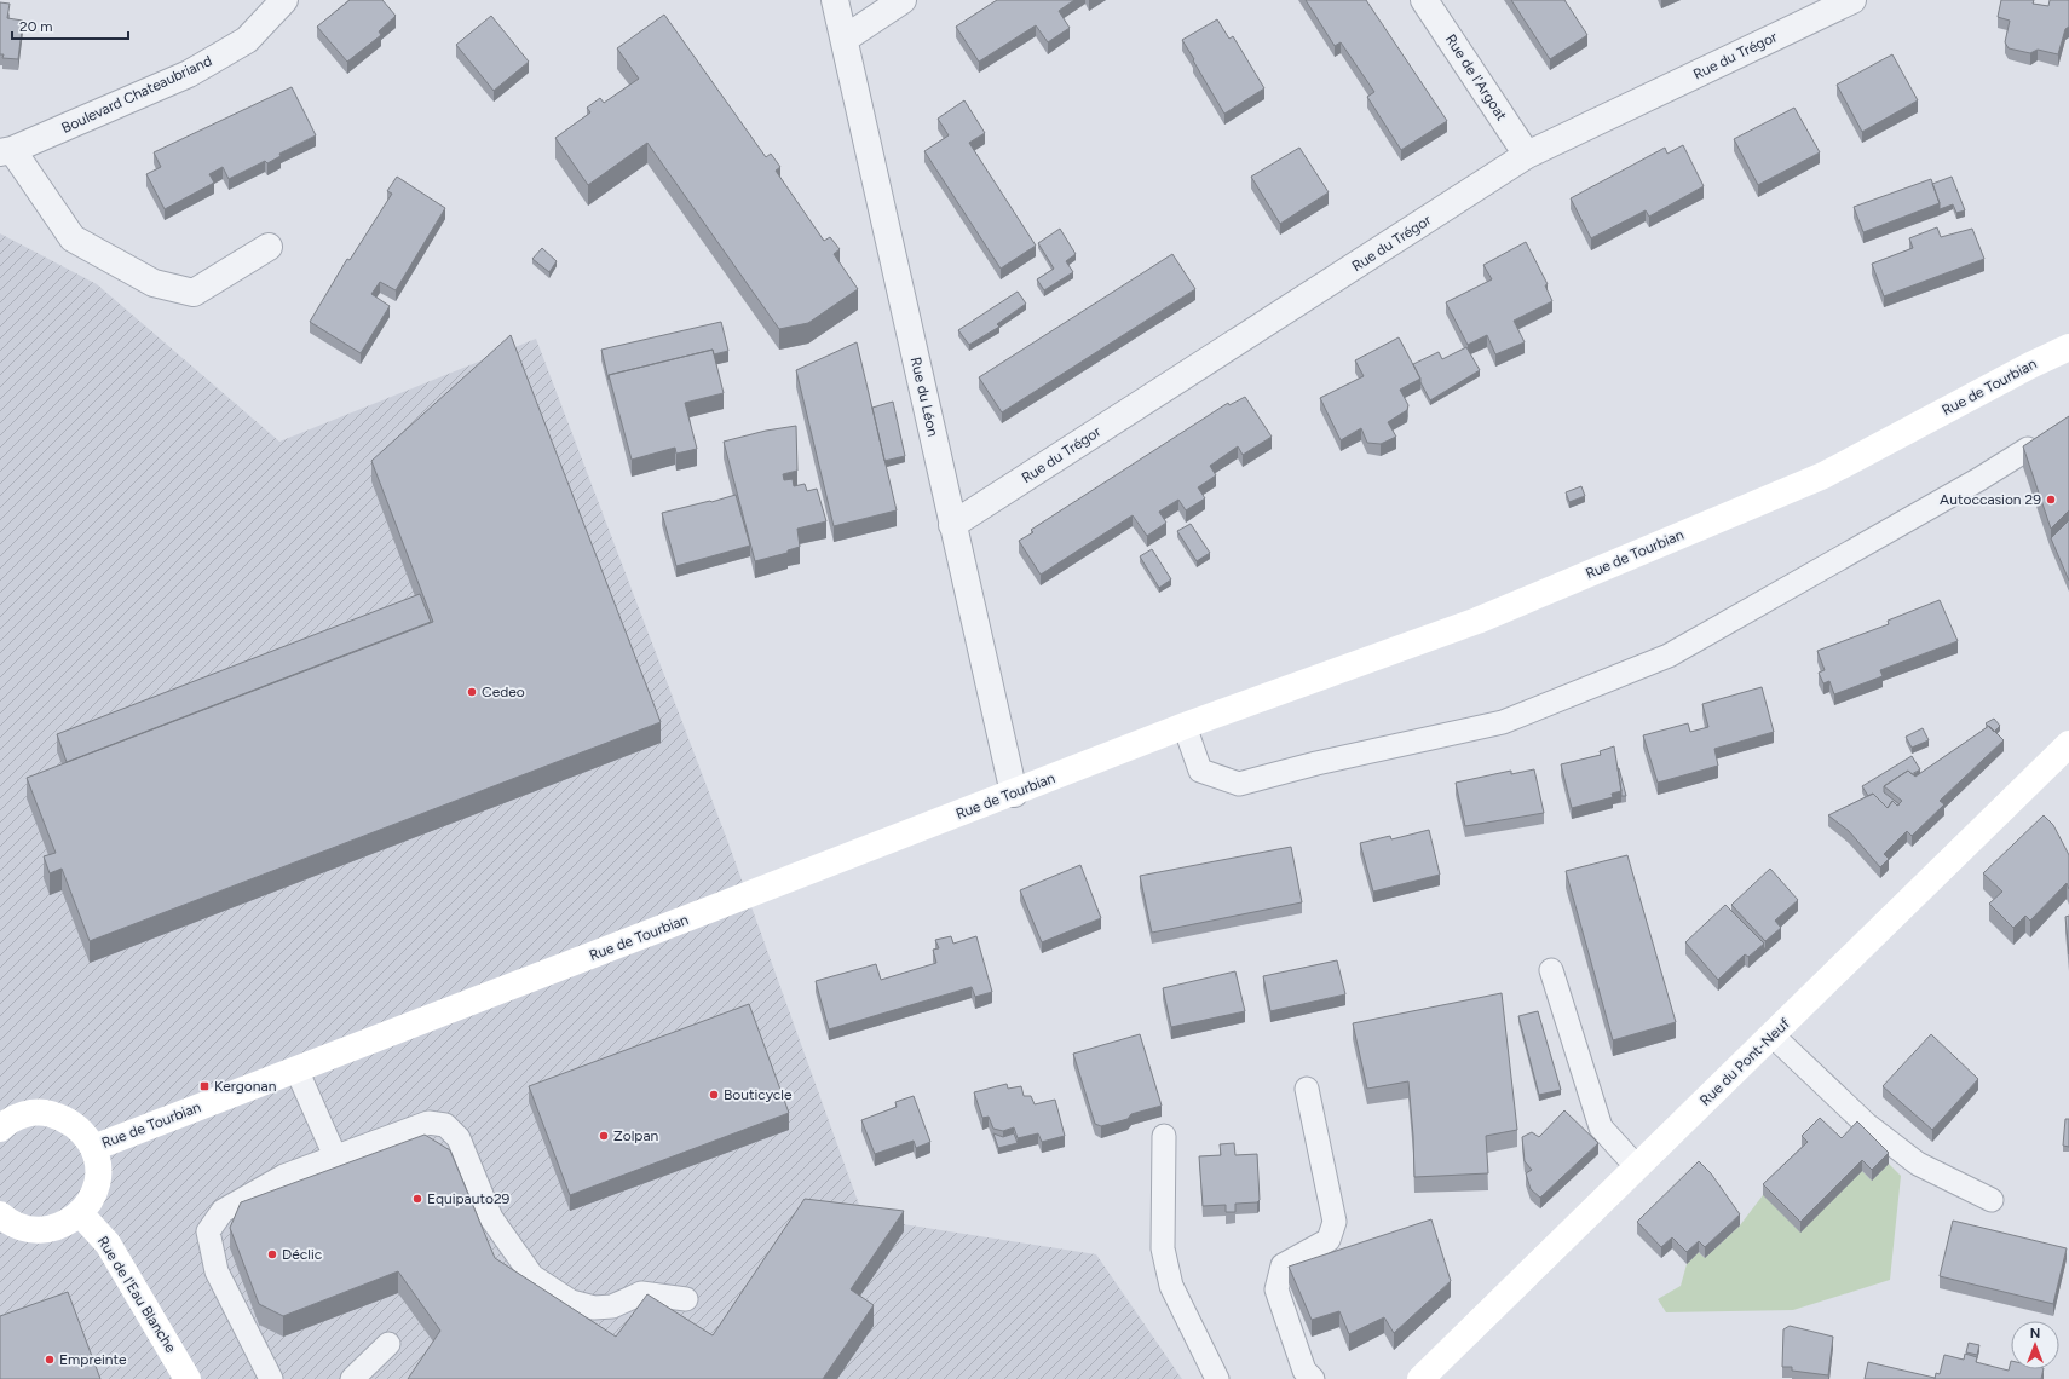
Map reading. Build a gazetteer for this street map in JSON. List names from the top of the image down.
{
  "streets": {
    "main road": ["Rue de Tourbian", "Rue du Pont-Neuf", "Rue de l'Eau Blanche"],
    "street": [
      "Rue du Trégor",
      "Rue de l'Argoat",
      "Boulevard Chateaubriand",
      "Rue du Léon"
    ]
  },
  "crossings": [
    ["Rue du Trégor", "Rue de l'Argoat"],
    ["Rue du Trégor", "Rue du Léon"],
    ["Rue de Tourbian", "Rue du Léon"]
  ],
  "places": {
    "other": [
      "Autoccasion 29",
      "Cedeo",
      "Bouticycle",
      "Zolpan",
      "Equipauto29",
      "Déclic",
      "Empreinte"
    ],
    "transit": ["Kergonan"]
  },
  "scale_bar": "20 m",
  "north": "top"
}
